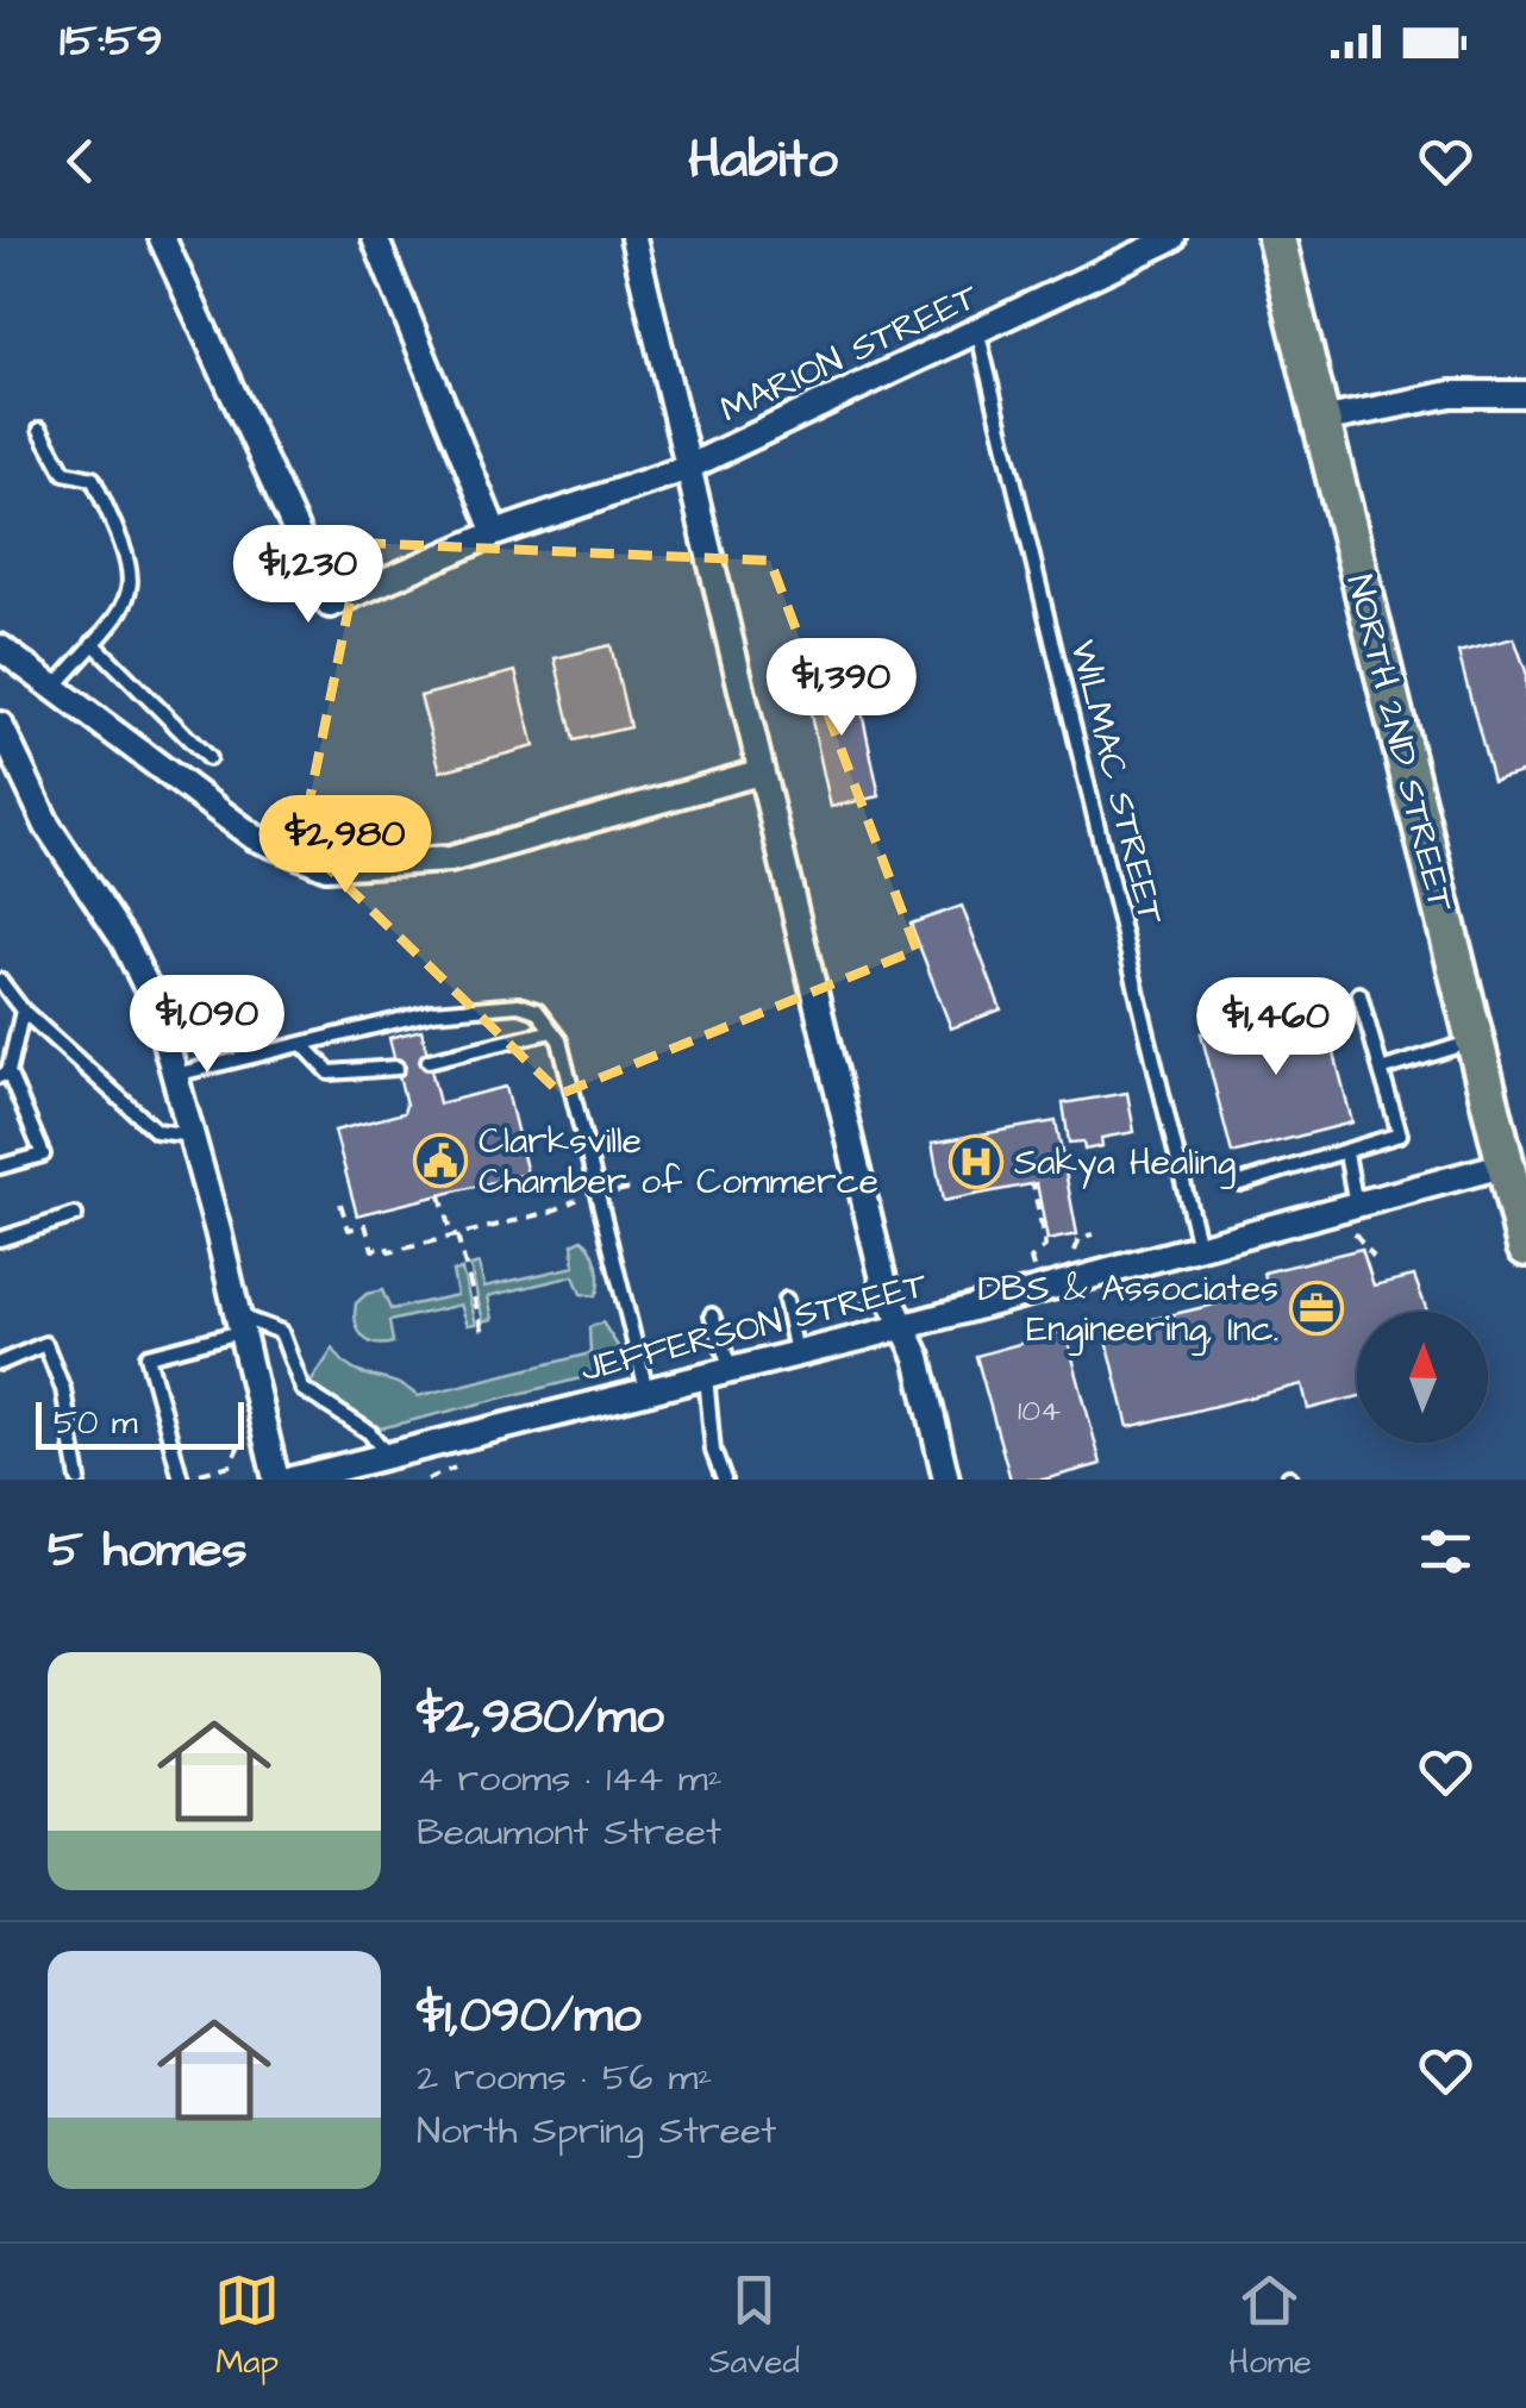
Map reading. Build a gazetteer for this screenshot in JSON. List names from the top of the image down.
{
  "streets": {
    "main road": ["NORTH 2ND STREET"],
    "street": ["MARION STREET", "JEFFERSON STREET"],
    "lane": ["WILMAC STREET"]
  },
  "crossings": [
    ["MARION STREET", "WILMAC STREET"],
    ["NORTH 2ND STREET", "JEFFERSON STREET"],
    ["WILMAC STREET", "JEFFERSON STREET"]
  ],
  "places": {
    "public building": ["Clarksville Chamber of Commerce"],
    "hospital": ["Sakya Healing"],
    "office": ["DBS & Associates Engineering, Inc."]
  },
  "house_numbers": ["104"],
  "scale_bar": "50 m",
  "north": "top",
  "page": {
    "status": "15:59",
    "header": "Habito",
    "price": [
      "$1,230",
      "$1,390",
      "$2,980",
      "$1,090",
      "$1,460"
    ],
    "scale": "50 m",
    "heading": "5 homes",
    "list": [
      {
        "name": "$2,980/mo",
        "note": "4 rooms · 144 m² · Beaumont Street"
      },
      {
        "name": "$1,090/mo",
        "note": "2 rooms · 56 m² · North Spring Street"
      }
    ],
    "tabs": ["Map", "Saved", "Home"]
  }
}
